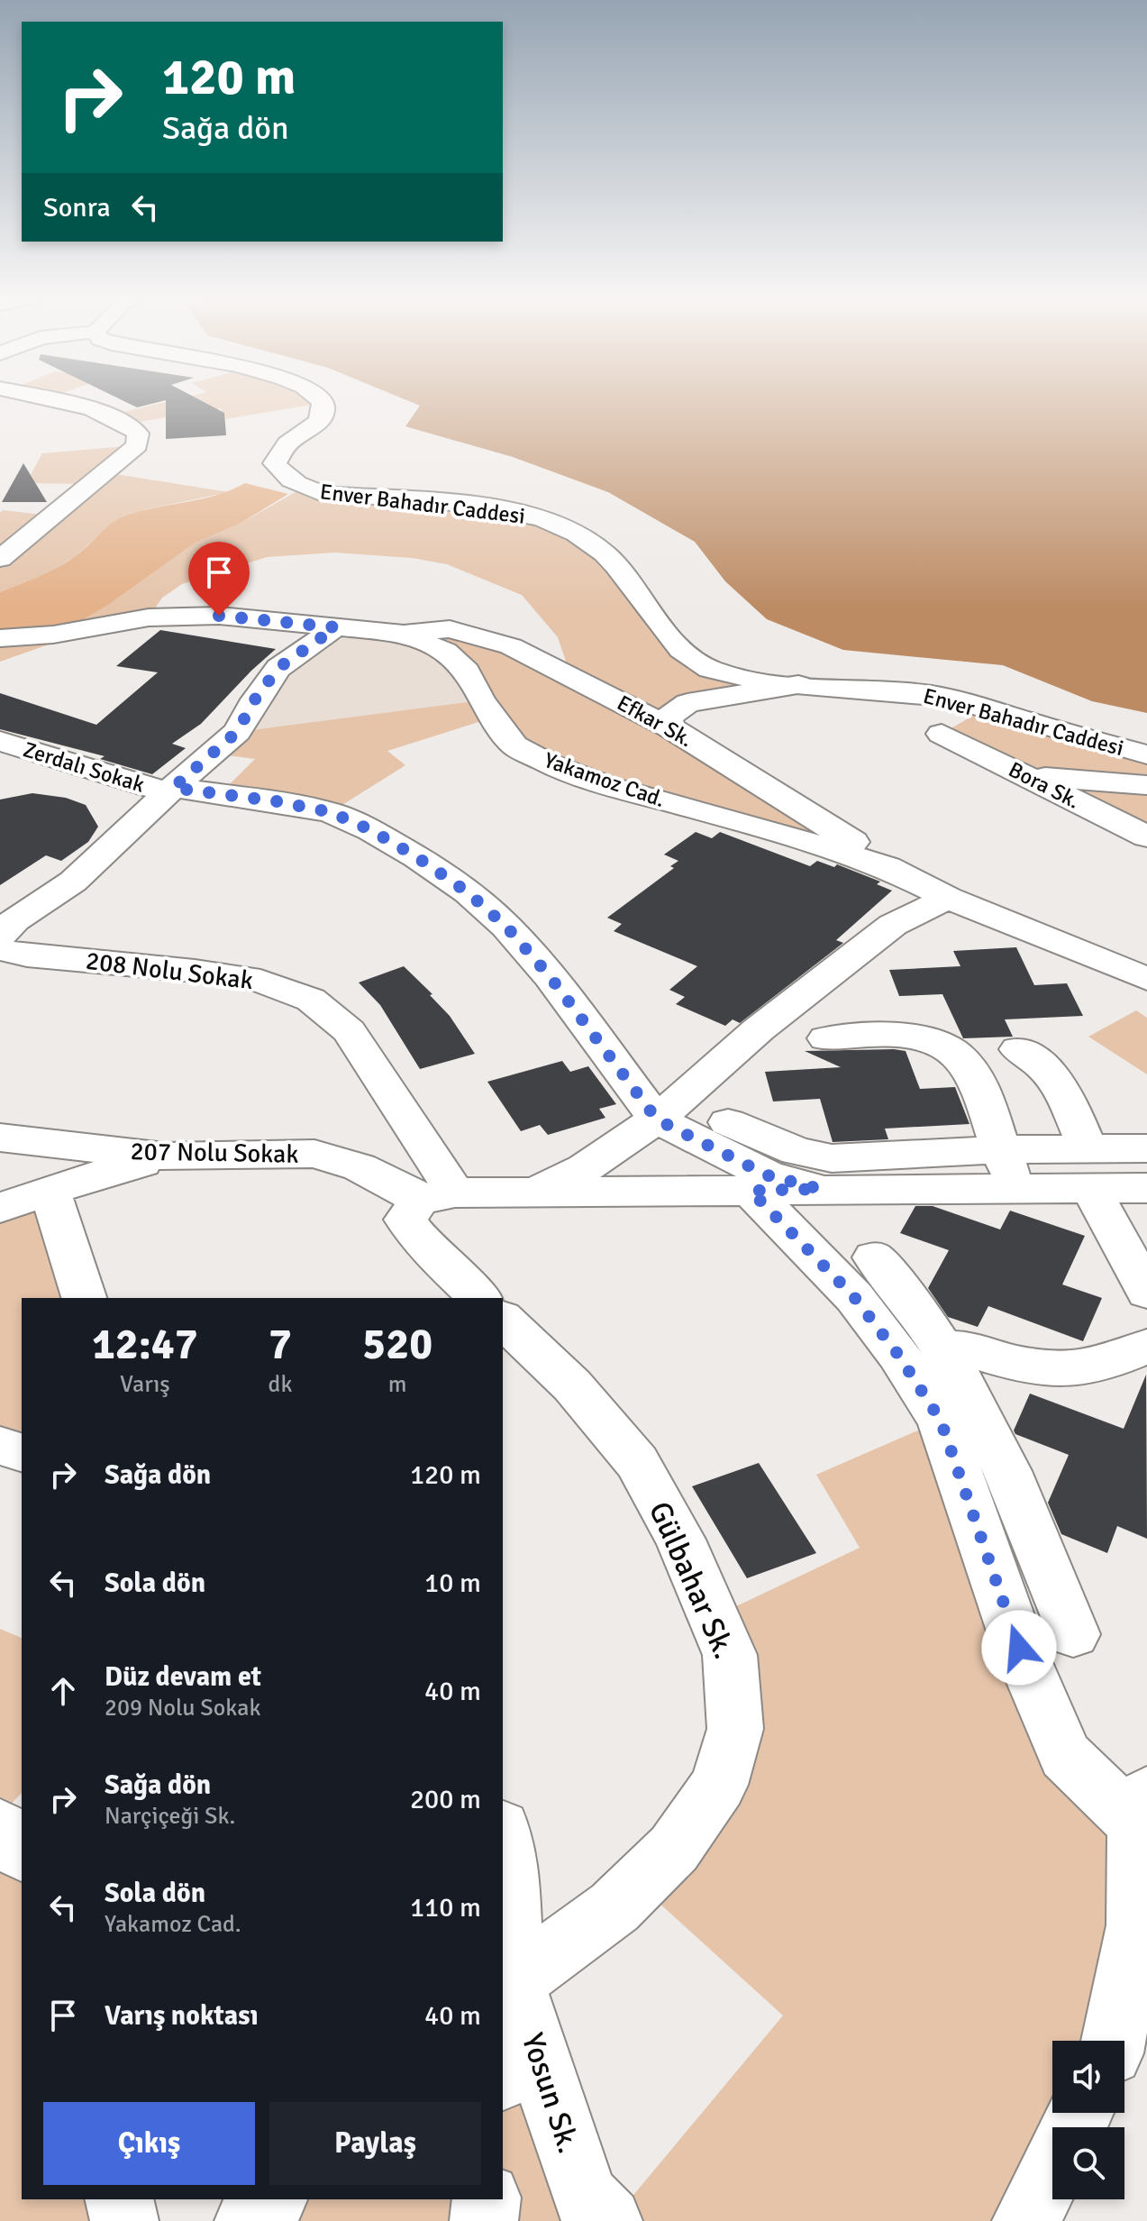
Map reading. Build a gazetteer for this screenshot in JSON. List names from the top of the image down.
{
  "streets": {
    "street": [
      "Enver Bahadır Caddesi",
      "Efkar Sk.",
      "Zerdalı Sokak",
      "Yakamoz Cad.",
      "Bora Sk.",
      "208 Nolu Sokak",
      "207 Nolu Sokak",
      "Gülbahar Sk.",
      "Yosun Sk."
    ]
  },
  "crossings": [
    ["Efkar Sk.", "Yakamoz Cad."],
    ["208 Nolu Sokak", "207 Nolu Sokak"],
    ["Gülbahar Sk.", "Yosun Sk."]
  ],
  "page": {
    "turn": ["120 m", "Sağa dön"],
    "then": "Sonra",
    "eta": [
      "12:47",
      "Varış",
      "7",
      "dk",
      "520",
      "m"
    ],
    "list": [
      {
        "name": "Sağa dön",
        "value": "120 m"
      },
      {
        "name": "Sola dön",
        "value": "10 m"
      },
      {
        "name": "Düz devam et",
        "note": "209 Nolu Sokak",
        "value": "40 m"
      },
      {
        "name": "Sağa dön",
        "note": "Narçiçeği Sk.",
        "value": "200 m"
      },
      {
        "name": "Sola dön",
        "note": "Yakamoz Cad.",
        "value": "110 m"
      },
      {
        "name": "Varış noktası",
        "value": "40 m"
      }
    ],
    "buttons": ["Çıkış", "Paylaş"]
  }
}
